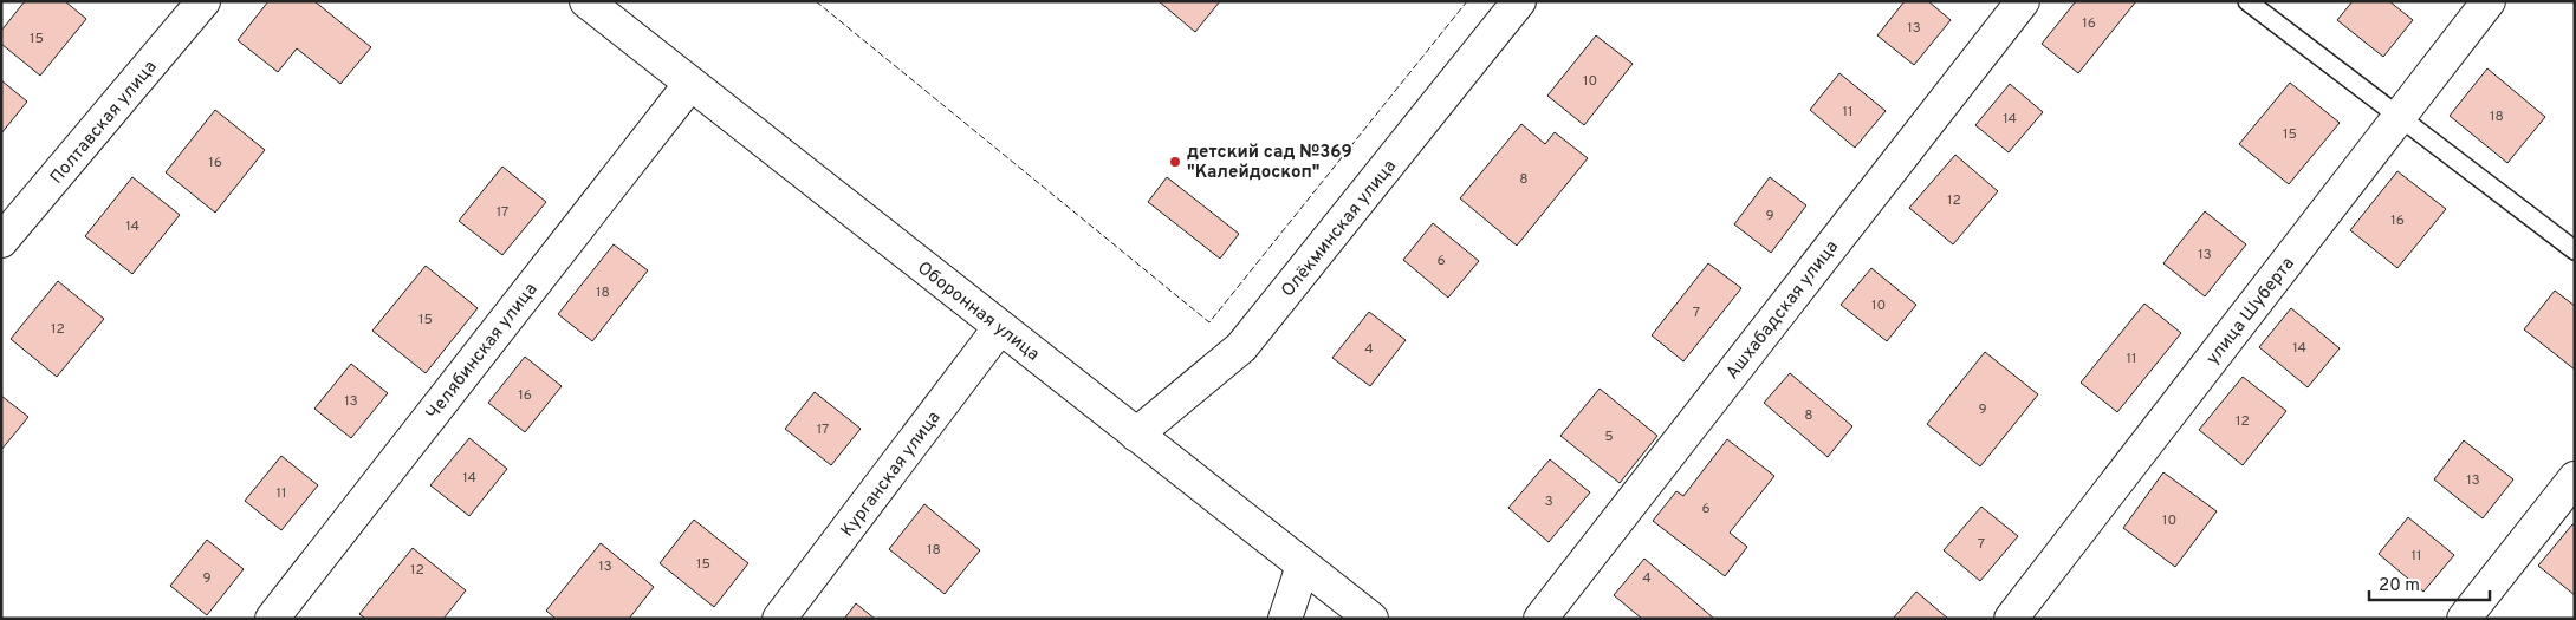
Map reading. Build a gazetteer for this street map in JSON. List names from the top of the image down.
{
  "streets": {
    "street": [
      "Полтавская улица",
      "Олёкминская улица",
      "Ашхабадская улица",
      "Оборонная улица",
      "улица Шуберта",
      "Челябинская улица",
      "Курганская улица"
    ]
  },
  "crossings": [
    ["Олёкминская улица", "Оборонная улица"],
    ["Оборонная улица", "Челябинская улица"],
    ["Оборонная улица", "Курганская улица"]
  ],
  "places": ["детский сад №369 \"Калейдоскоп\""],
  "house_numbers": [
    "16",
    "13",
    "15",
    "10",
    "11",
    "18",
    "14",
    "15",
    "16",
    "8",
    "12",
    "17",
    "9",
    "16",
    "14",
    "13",
    "6",
    "18",
    "10",
    "7",
    "15",
    "12",
    "14",
    "4",
    "11",
    "16",
    "13",
    "9",
    "8",
    "12",
    "17",
    "5",
    "14",
    "13",
    "11",
    "3",
    "6",
    "10",
    "7",
    "18",
    "11",
    "15",
    "13",
    "12",
    "9",
    "4"
  ],
  "scale_bar": "20 m"
}
